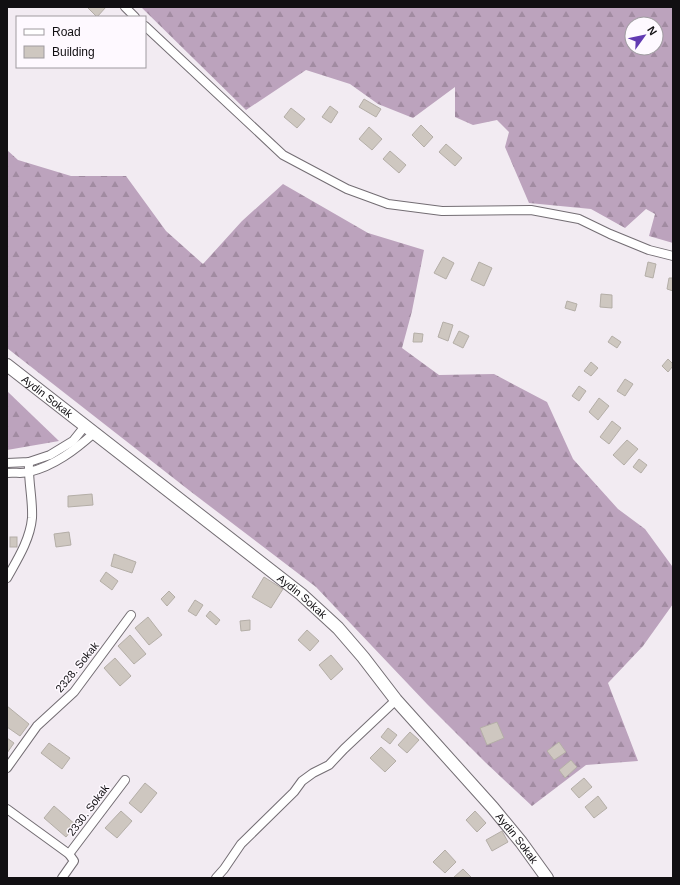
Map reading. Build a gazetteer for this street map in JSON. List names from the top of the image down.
{
  "streets": {
    "street": ["Aydin Sokak", "2328. Sokak", "2330. Sokak"]
  },
  "legend": ["Road", "Building"],
  "north": "top right"
}
